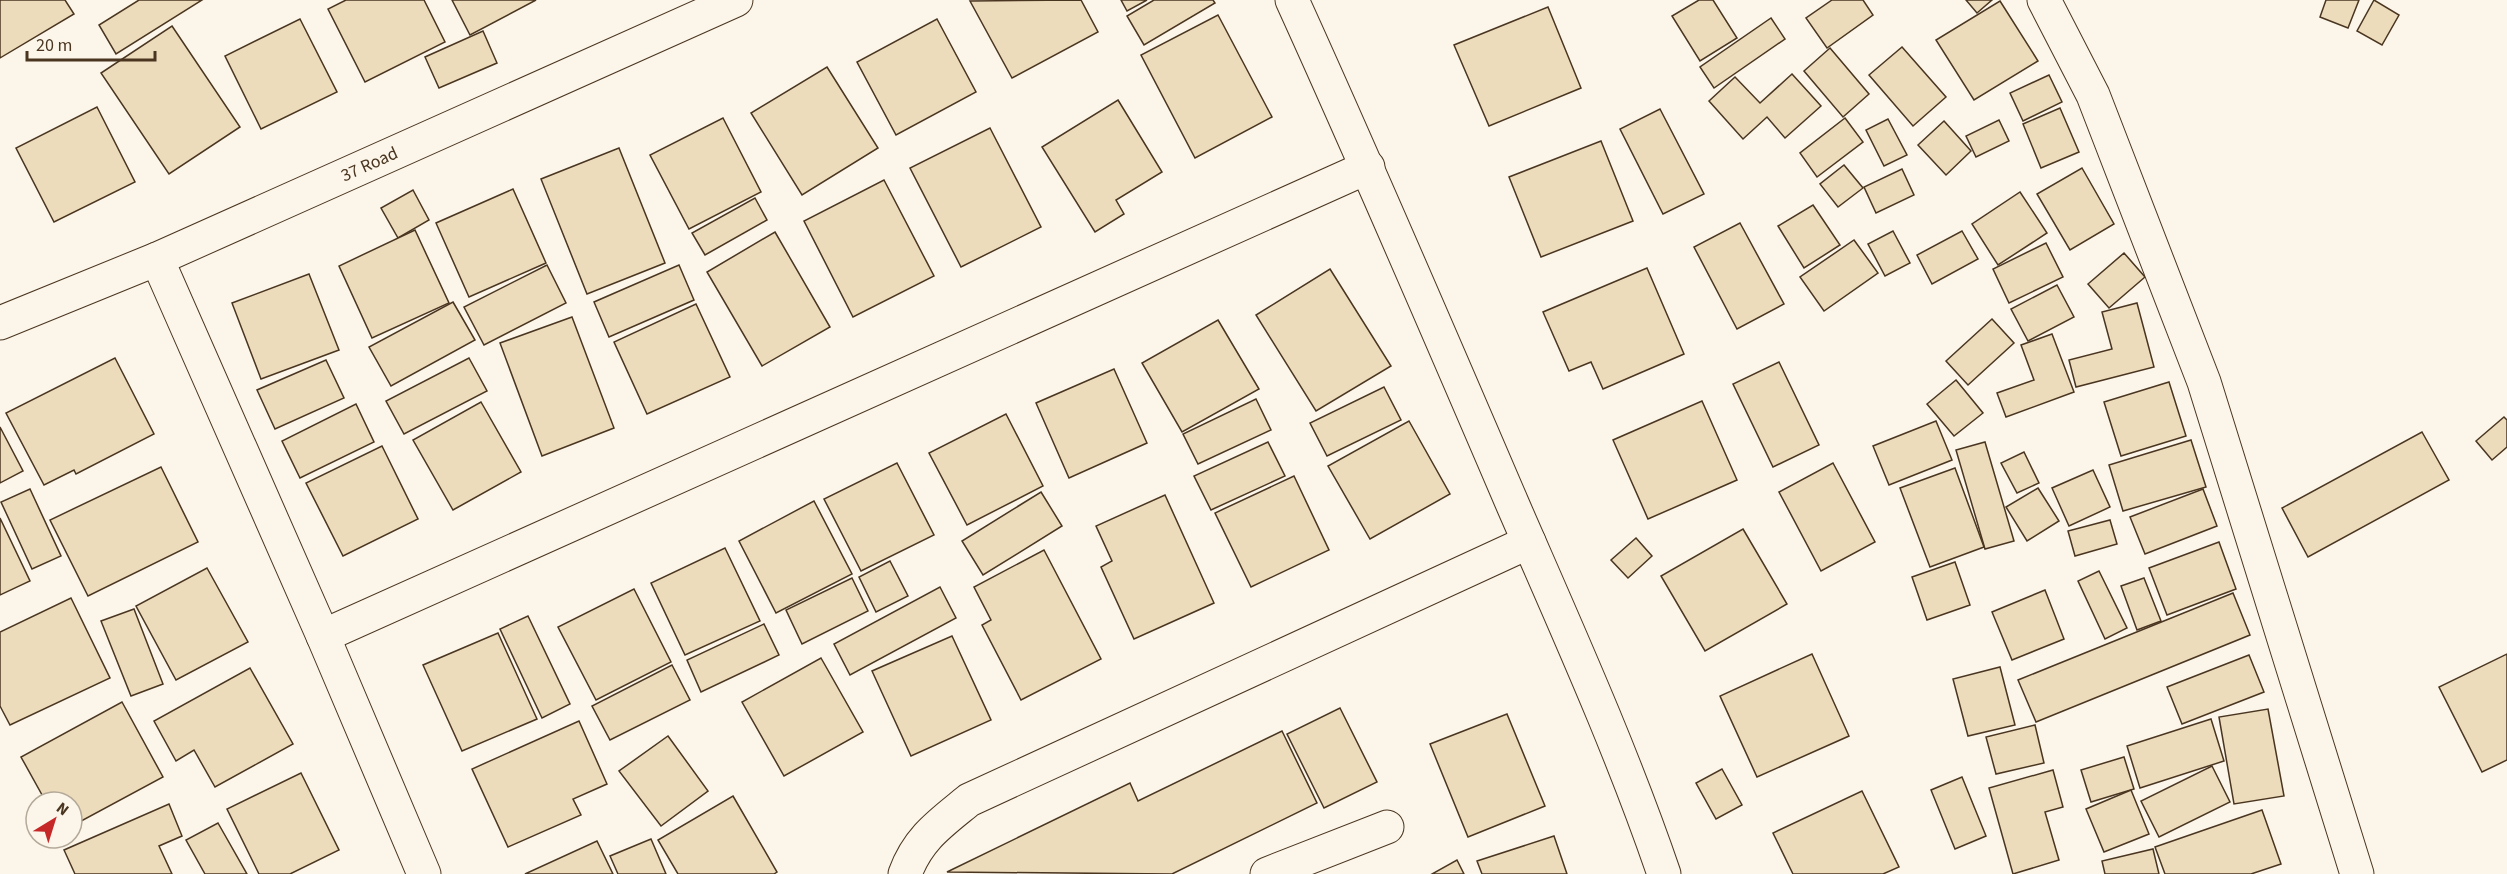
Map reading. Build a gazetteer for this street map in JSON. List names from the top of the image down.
{
  "streets": {
    "street": ["37 Road"]
  },
  "scale_bar": "20 m",
  "north": "top right"
}
